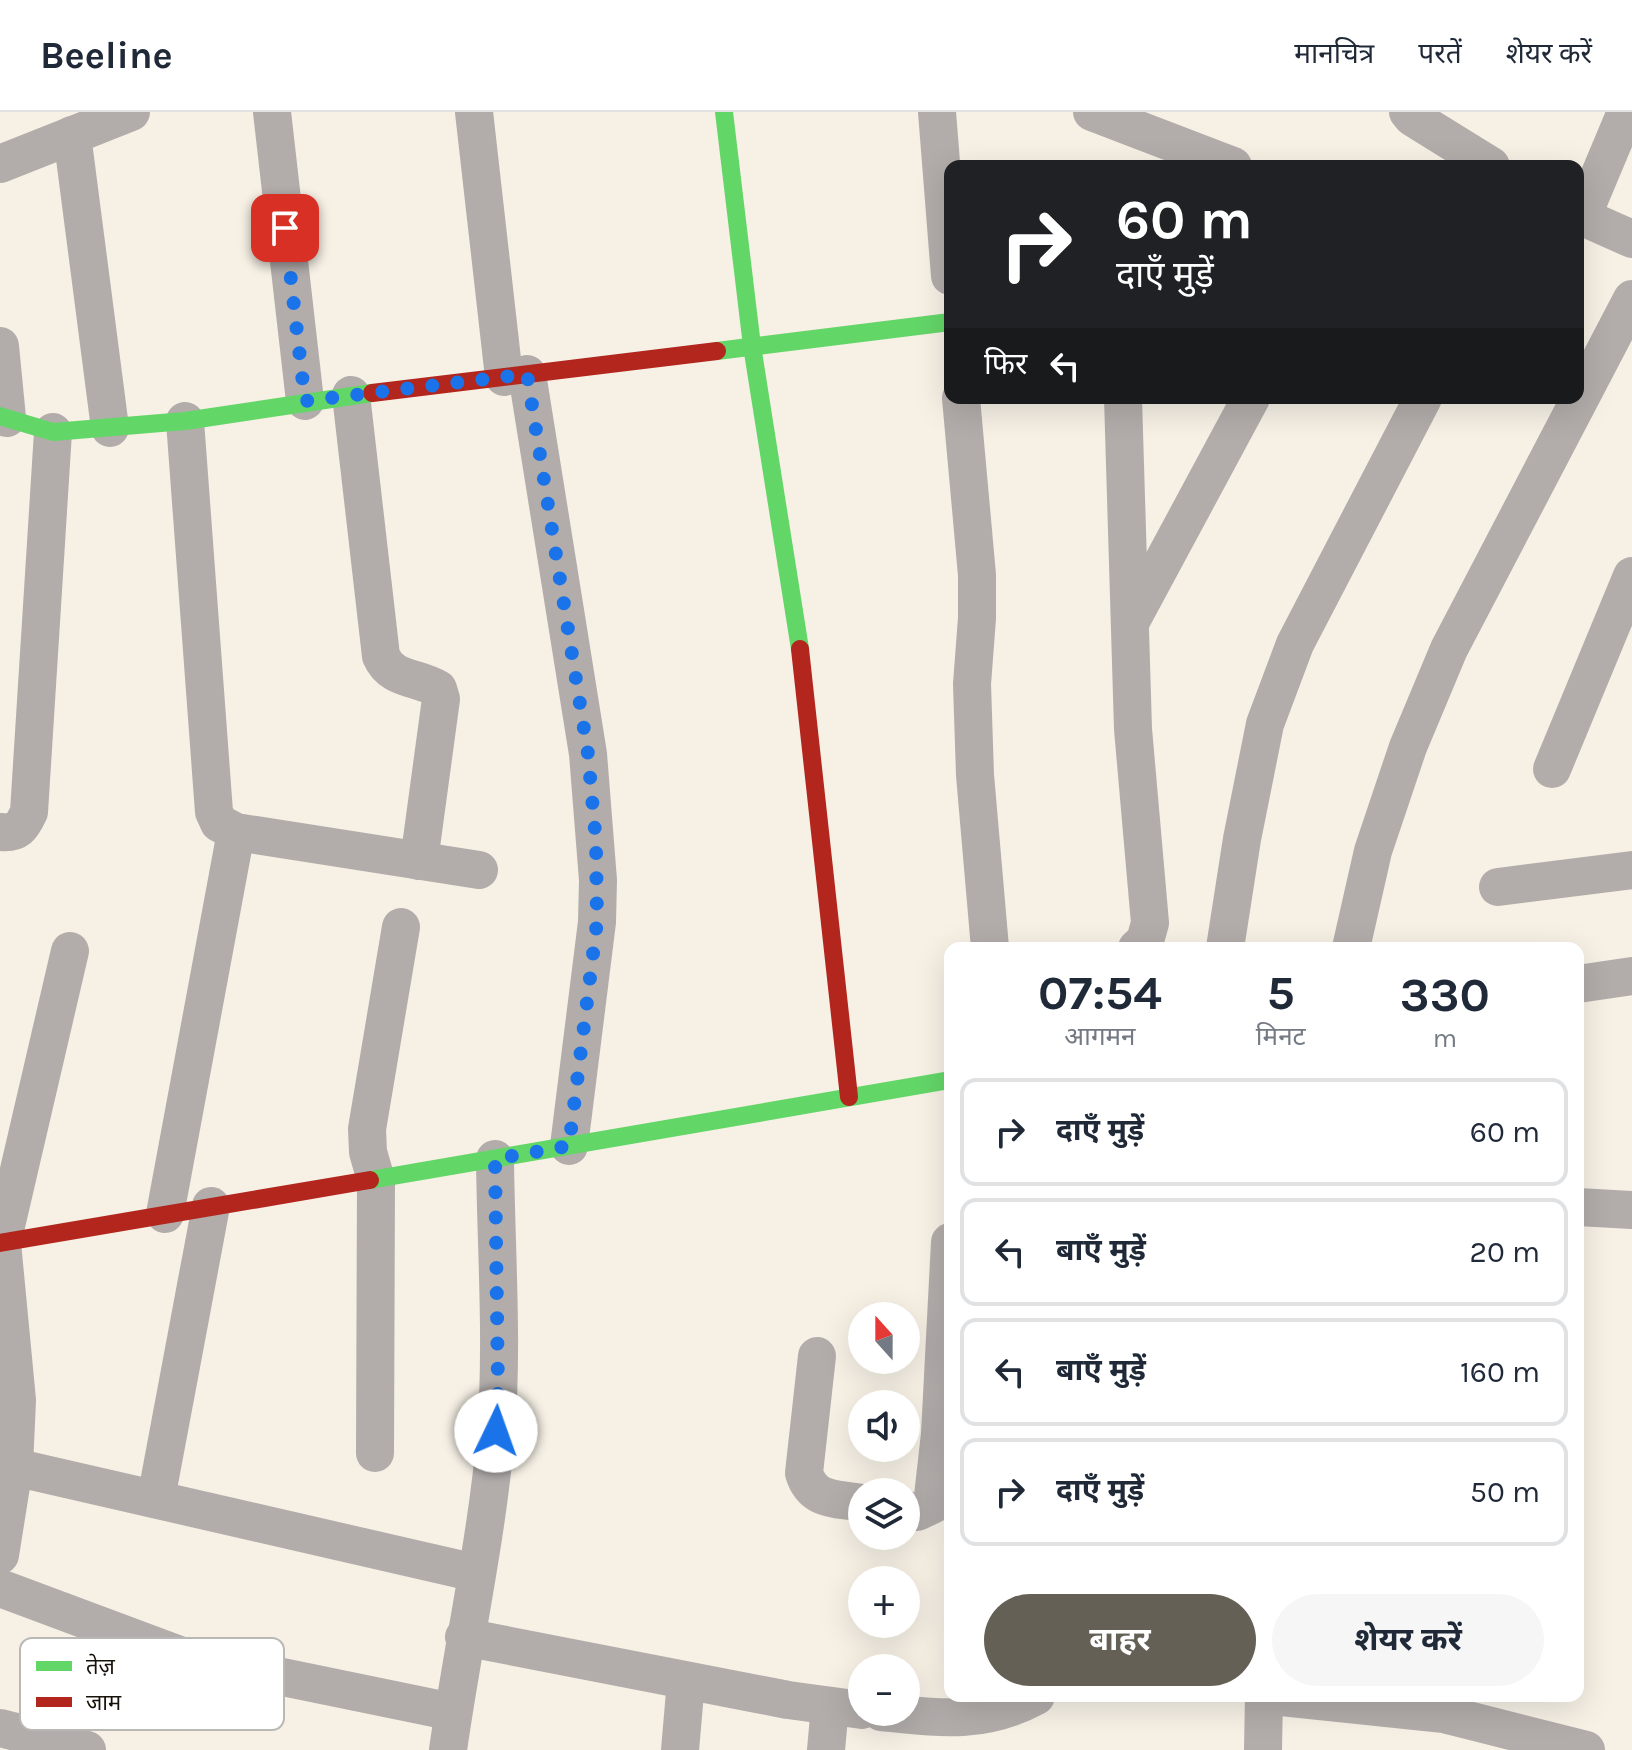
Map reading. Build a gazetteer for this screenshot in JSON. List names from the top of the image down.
{
  "legend": ["तेज़", "जाम"],
  "north": "top",
  "page": {
    "header": "Beeline",
    "nav": ["मानचित्र", "परतें", "शेयर करें"],
    "turn": ["60 m", "दाएँ मुड़ें"],
    "then": "फिर",
    "eta": [
      "07:54",
      "आगमन",
      "5",
      "मिनट",
      "330",
      "m"
    ],
    "list": [
      {
        "name": "दाएँ मुड़ें",
        "value": "60 m"
      },
      {
        "name": "बाएँ मुड़ें",
        "value": "20 m"
      },
      {
        "name": "बाएँ मुड़ें",
        "value": "160 m"
      },
      {
        "name": "दाएँ मुड़ें",
        "value": "50 m"
      }
    ],
    "map_buttons": ["+", "−"],
    "buttons": ["बाहर", "शेयर करें"]
  }
}
